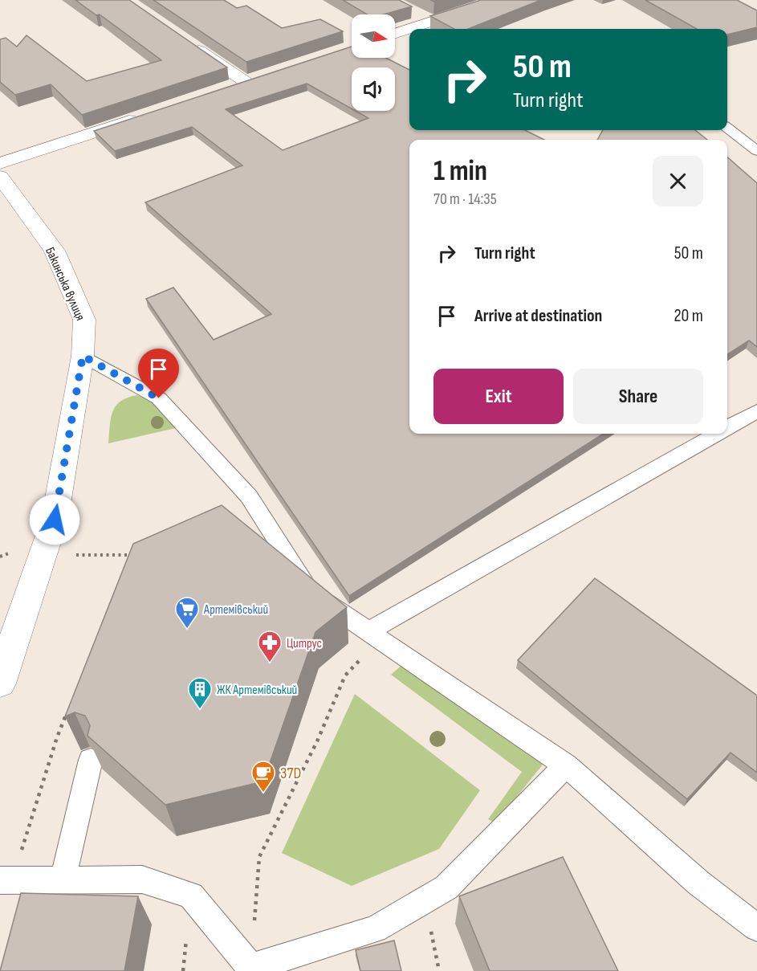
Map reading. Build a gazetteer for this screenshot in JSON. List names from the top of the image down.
{
  "streets": {
    "street": ["Бакинська вулиця"]
  },
  "places": {
    "supermarket": ["Артемівський"],
    "pharmacy": ["Цитрус"],
    "building": ["ЖК Артемівський"],
    "cafe": ["37D"]
  },
  "north": "right",
  "page": {
    "turn": ["50 m", "Turn right"],
    "heading": ["1 min", "70 m · 14:35"],
    "list": [
      {
        "name": "Turn right",
        "value": "50 m"
      },
      {
        "name": "Arrive at destination",
        "value": "20 m"
      }
    ],
    "buttons": ["Exit", "Share"]
  }
}
